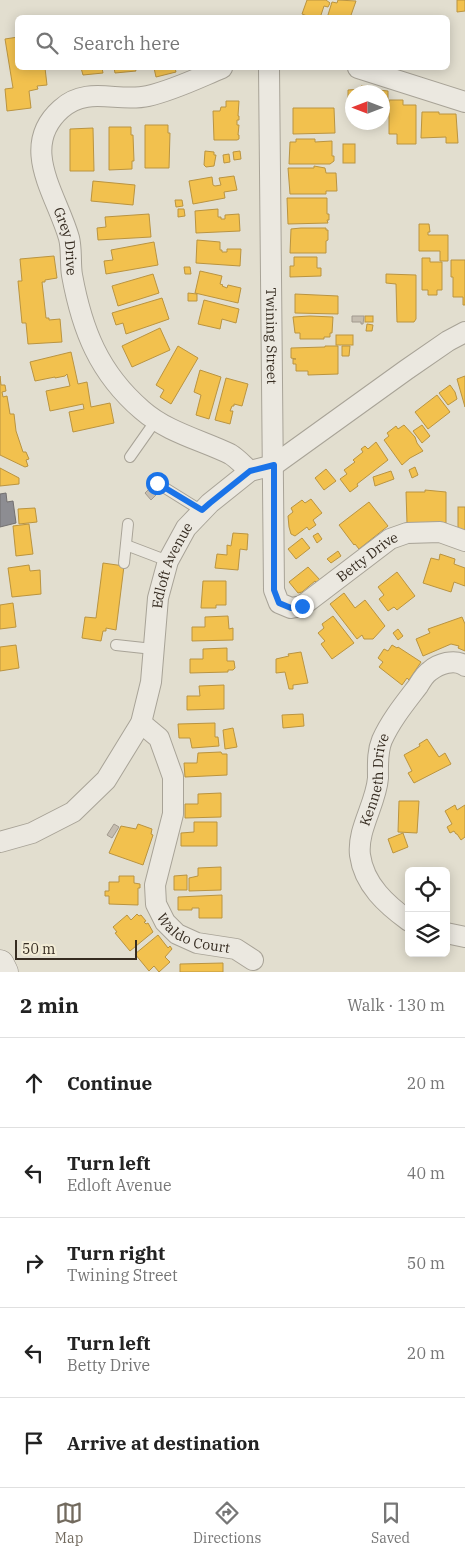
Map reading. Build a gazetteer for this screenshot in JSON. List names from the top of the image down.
{
  "streets": {
    "street": [
      "Grey Drive",
      "Twining Street",
      "Betty Drive",
      "Edloft Avenue",
      "Kenneth Drive",
      "Waldo Court"
    ]
  },
  "crossings": [
    ["Grey Drive", "Edloft Avenue"],
    ["Twining Street", "Betty Drive"],
    ["Twining Street", "Edloft Avenue"],
    ["Edloft Avenue", "Waldo Court"]
  ],
  "scale_bar": "50 m",
  "north": "left",
  "page": {
    "search": "Search here",
    "scale": "50 m",
    "heading": ["2 min", "Walk · 130 m"],
    "list": [
      ["Continue", "20 m"],
      ["Turn left", "Edloft Avenue", "40 m"],
      ["Turn right", "Twining Street", "50 m"],
      ["Turn left", "Betty Drive", "20 m"],
      "Arrive at destination"
    ],
    "nav": ["Map", "Directions", "Saved"]
  }
}
